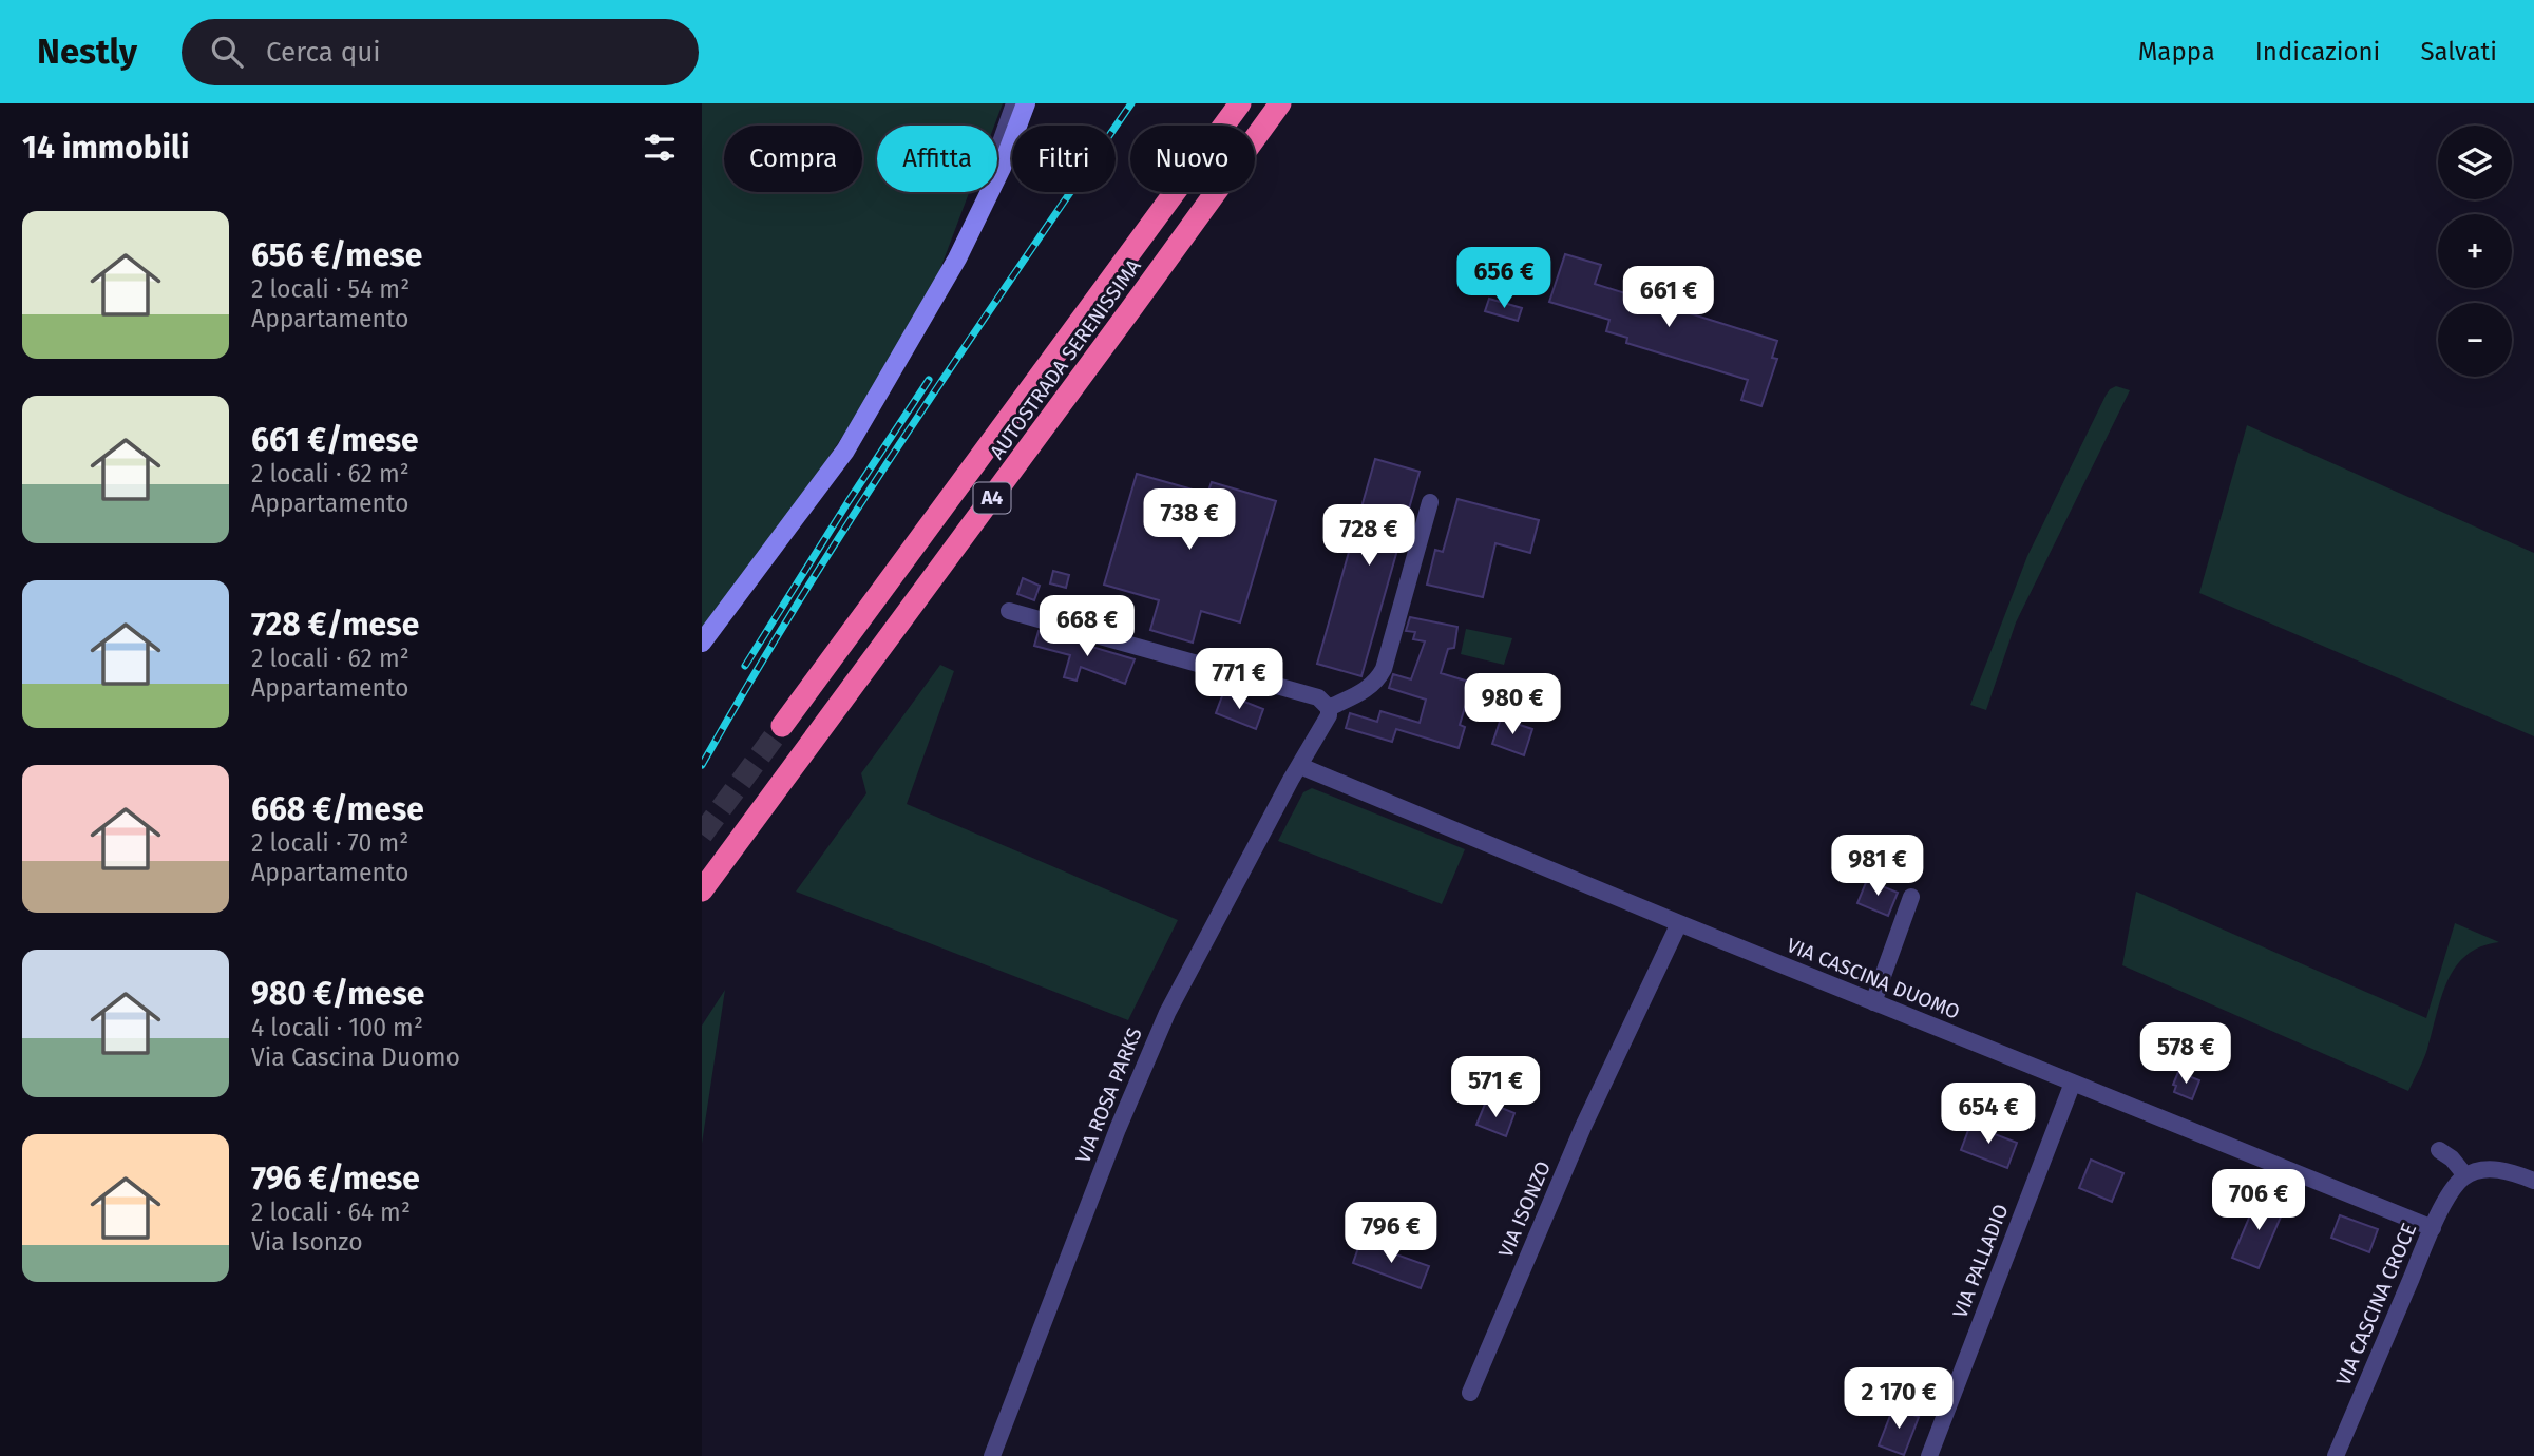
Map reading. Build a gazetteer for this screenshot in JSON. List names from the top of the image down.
{
  "streets": {
    "highway": ["AUTOSTRADA SERENISSIMA", "A4"],
    "street": [
      "VIA CASCINA DUOMO",
      "VIA ROSA PARKS",
      "VIA ISONZO",
      "VIA PALLADIO",
      "VIA CASCINA CROCE"
    ]
  },
  "crossings": [
    ["VIA CASCINA DUOMO", "VIA ROSA PARKS"],
    ["VIA CASCINA DUOMO", "VIA ISONZO"],
    ["VIA CASCINA DUOMO", "VIA PALLADIO"],
    ["VIA CASCINA DUOMO", "VIA CASCINA CROCE"]
  ],
  "page": {
    "header": "Nestly",
    "search": "Cerca qui",
    "nav": ["Mappa", "Indicazioni", "Salvati"],
    "heading": "14 immobili",
    "map_buttons": ["+", "−"],
    "chip": [
      "Compra",
      "Affitta",
      "Filtri",
      "Nuovo"
    ],
    "list": [
      {
        "name": "656 €/mese",
        "note": "2 locali · 54 m² · Appartamento"
      },
      {
        "name": "661 €/mese",
        "note": "2 locali · 62 m² · Appartamento"
      },
      {
        "name": "728 €/mese",
        "note": "2 locali · 62 m² · Appartamento"
      },
      {
        "name": "668 €/mese",
        "note": "2 locali · 70 m² · Appartamento"
      },
      {
        "name": "980 €/mese",
        "note": "4 locali · 100 m² · Via Cascina Duomo"
      },
      {
        "name": "796 €/mese",
        "note": "2 locali · 64 m² · Via Isonzo"
      }
    ],
    "price": [
      "656 €",
      "661 €",
      "738 €",
      "728 €",
      "668 €",
      "771 €",
      "980 €",
      "981 €",
      "578 €",
      "571 €",
      "654 €",
      "706 €",
      "796 €",
      "2 170 €"
    ]
  }
}
